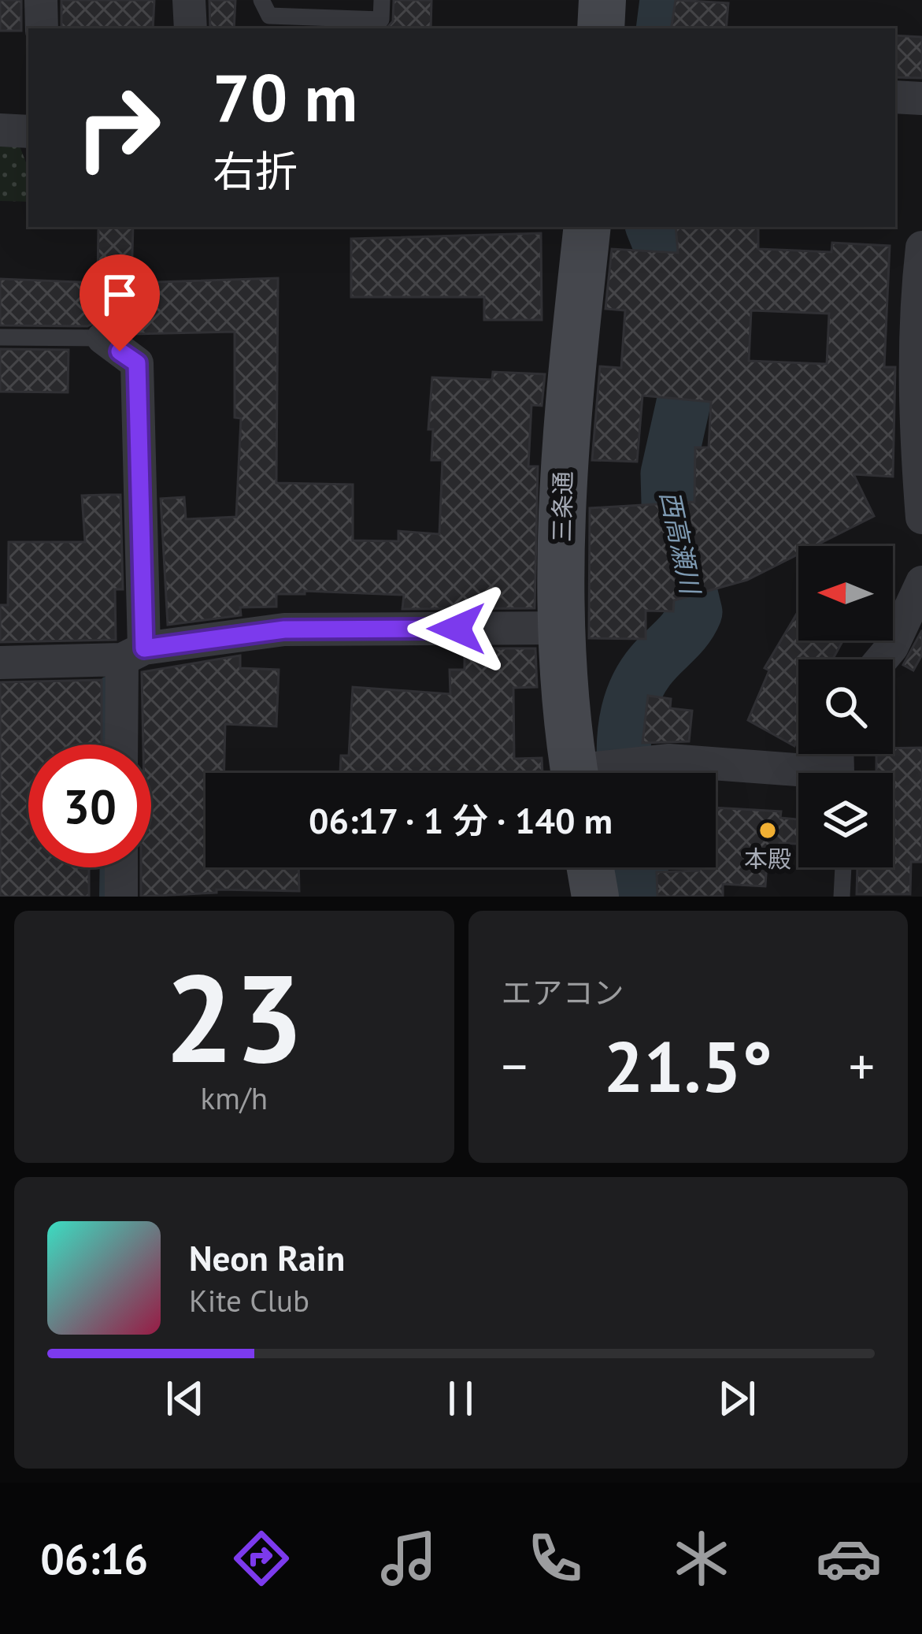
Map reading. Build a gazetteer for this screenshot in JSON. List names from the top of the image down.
{
  "streets": {
    "main road": ["三条通"]
  },
  "water": ["西高瀬川"],
  "places": ["本殿"],
  "north": "left",
  "page": {
    "turn": ["70 m", "右折"],
    "limit": "30",
    "trip": "06:17 · 1 分 · 140 m",
    "tile": [
      ["23", "km/h"],
      "エアコン"
    ],
    "heat": ["−", "21.5°", "+"],
    "song": ["Neon Rain", "Kite Club"],
    "tabs": "06:16"
  }
}
